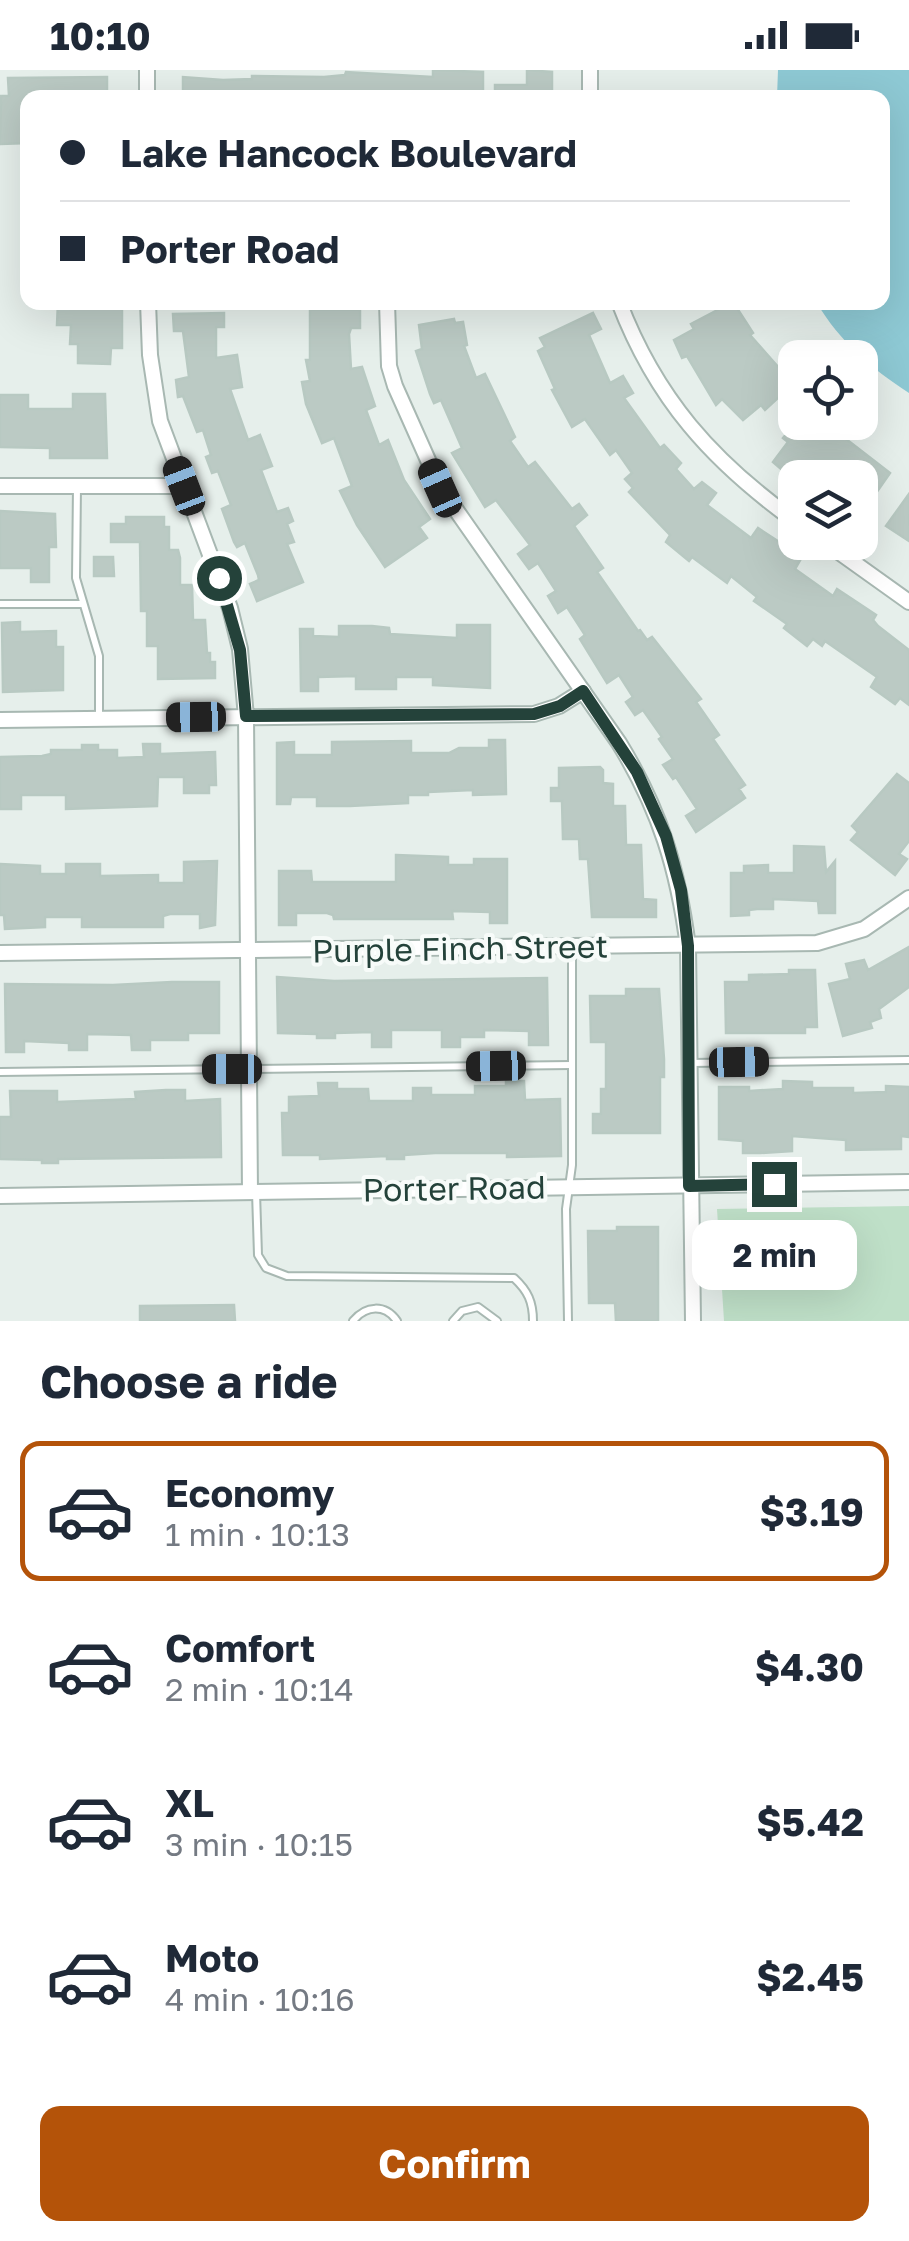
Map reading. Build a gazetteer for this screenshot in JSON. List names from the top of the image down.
{
  "streets": {
    "street": ["Purple Finch Street", "Porter Road"]
  },
  "page": {
    "status": "10:10",
    "banner": ["Lake Hancock Boulevard", "Porter Road"],
    "bubble": "2 min",
    "heading": "Choose a ride",
    "list": [
      {
        "name": "Economy",
        "note": "1 min · 10:13",
        "value": "$3.19"
      },
      {
        "name": "Comfort",
        "note": "2 min · 10:14",
        "value": "$4.30"
      },
      {
        "name": "XL",
        "note": "3 min · 10:15",
        "value": "$5.42"
      },
      {
        "name": "Moto",
        "note": "4 min · 10:16",
        "value": "$2.45"
      }
    ],
    "buttons": "Confirm"
  }
}
